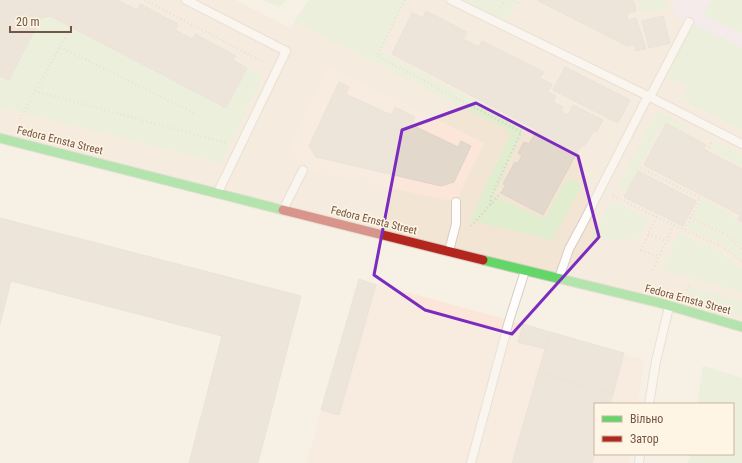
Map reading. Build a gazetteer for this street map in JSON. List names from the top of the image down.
{
  "streets": {
    "street": ["Fedora Ernsta Street"]
  },
  "legend": ["Вільно", "Затор"],
  "scale_bar": "20 m"
}
